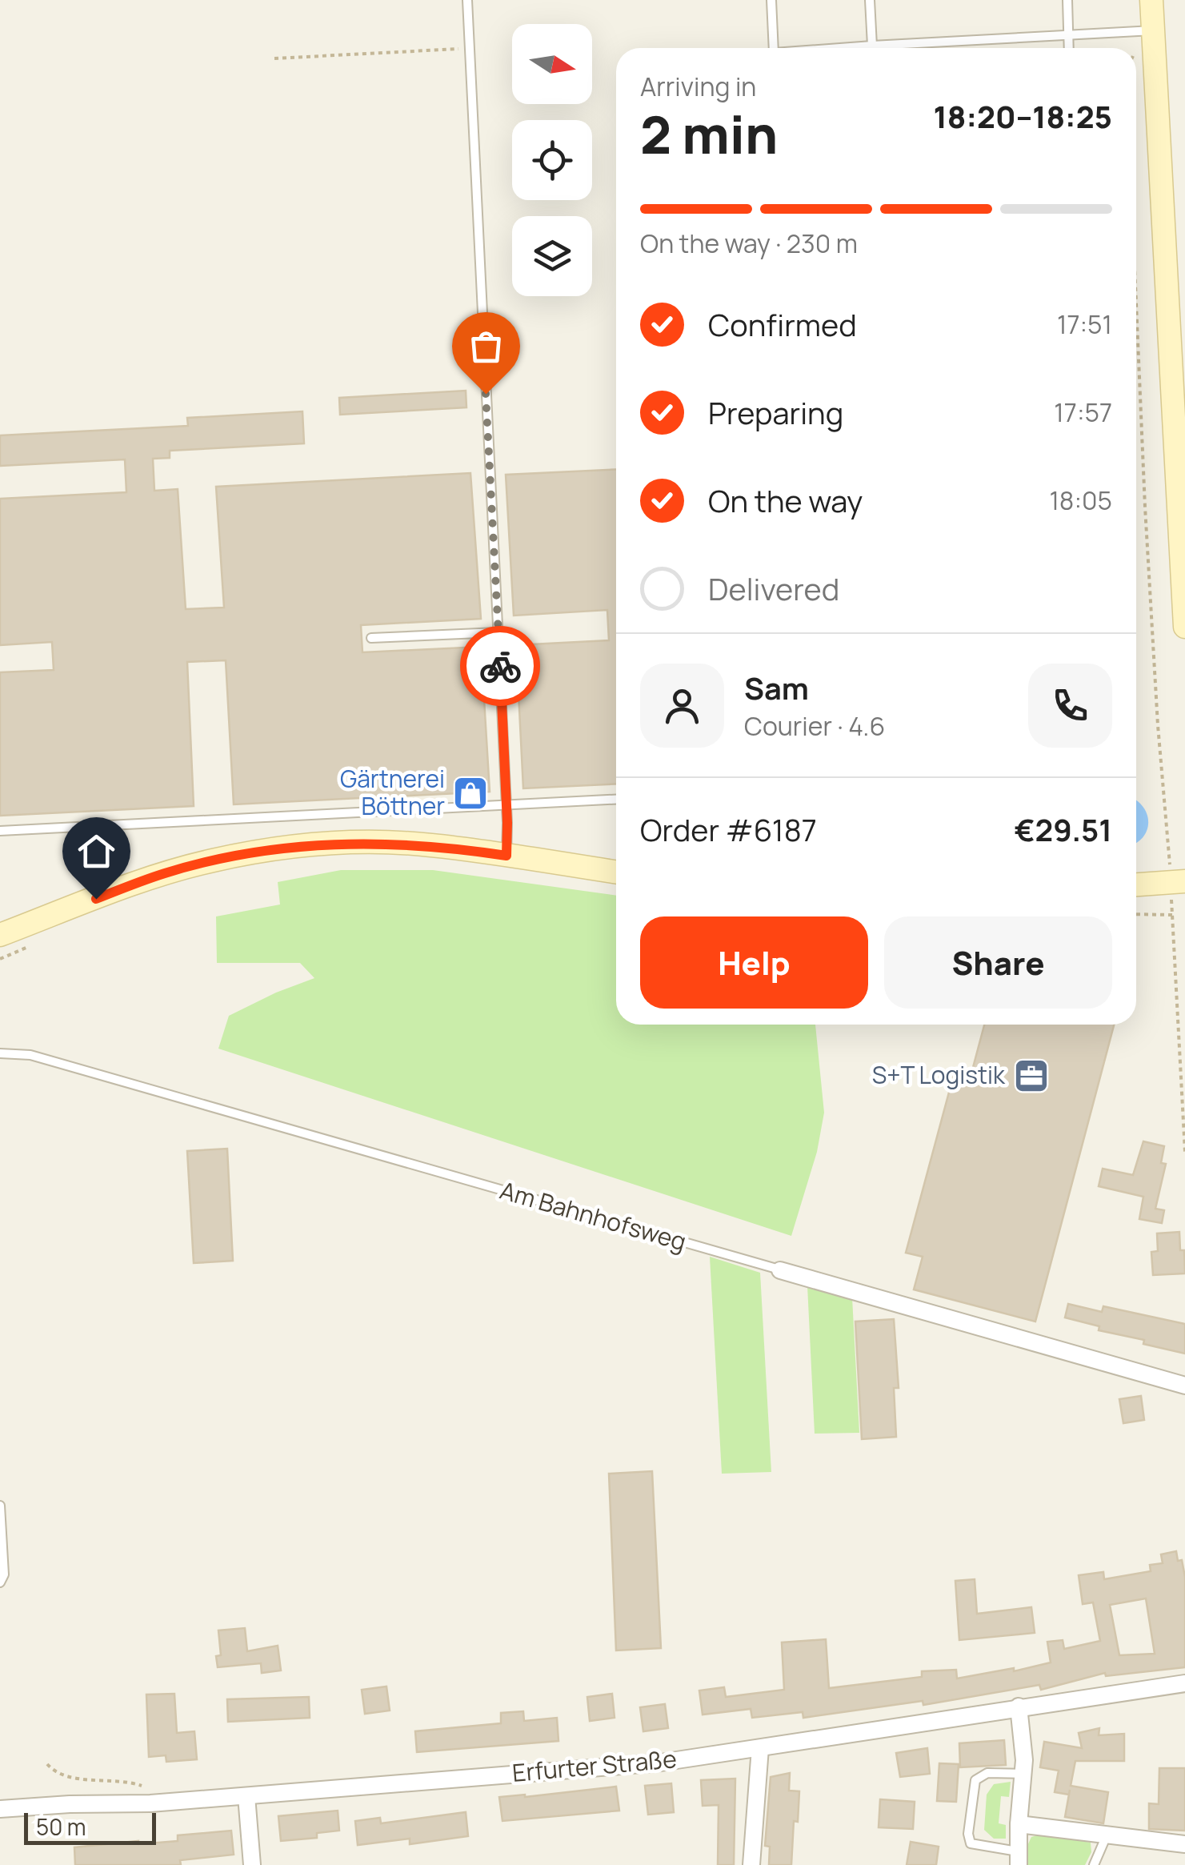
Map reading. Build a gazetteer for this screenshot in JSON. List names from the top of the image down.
{
  "streets": {
    "street": ["Am Bahnhofsweg", "Erfurter Straße"]
  },
  "places": {
    "shop": ["Gärtnerei Böttner"],
    "office": ["S+T Logistik"]
  },
  "scale_bar": "50 m",
  "north": "right",
  "page": {
    "heading": ["2 min", "Arriving in", "18:20–18:25"],
    "panel": [
      "Sam",
      "Courier · 4.6",
      "Order #6187",
      "€29.51"
    ],
    "bar": "On the way · 230 m",
    "list": [
      ["Confirmed", "17:51"],
      ["Preparing", "17:57"],
      ["On the way", "18:05"],
      "Delivered"
    ],
    "buttons": ["Help", "Share"],
    "scale": "50 m"
  }
}
